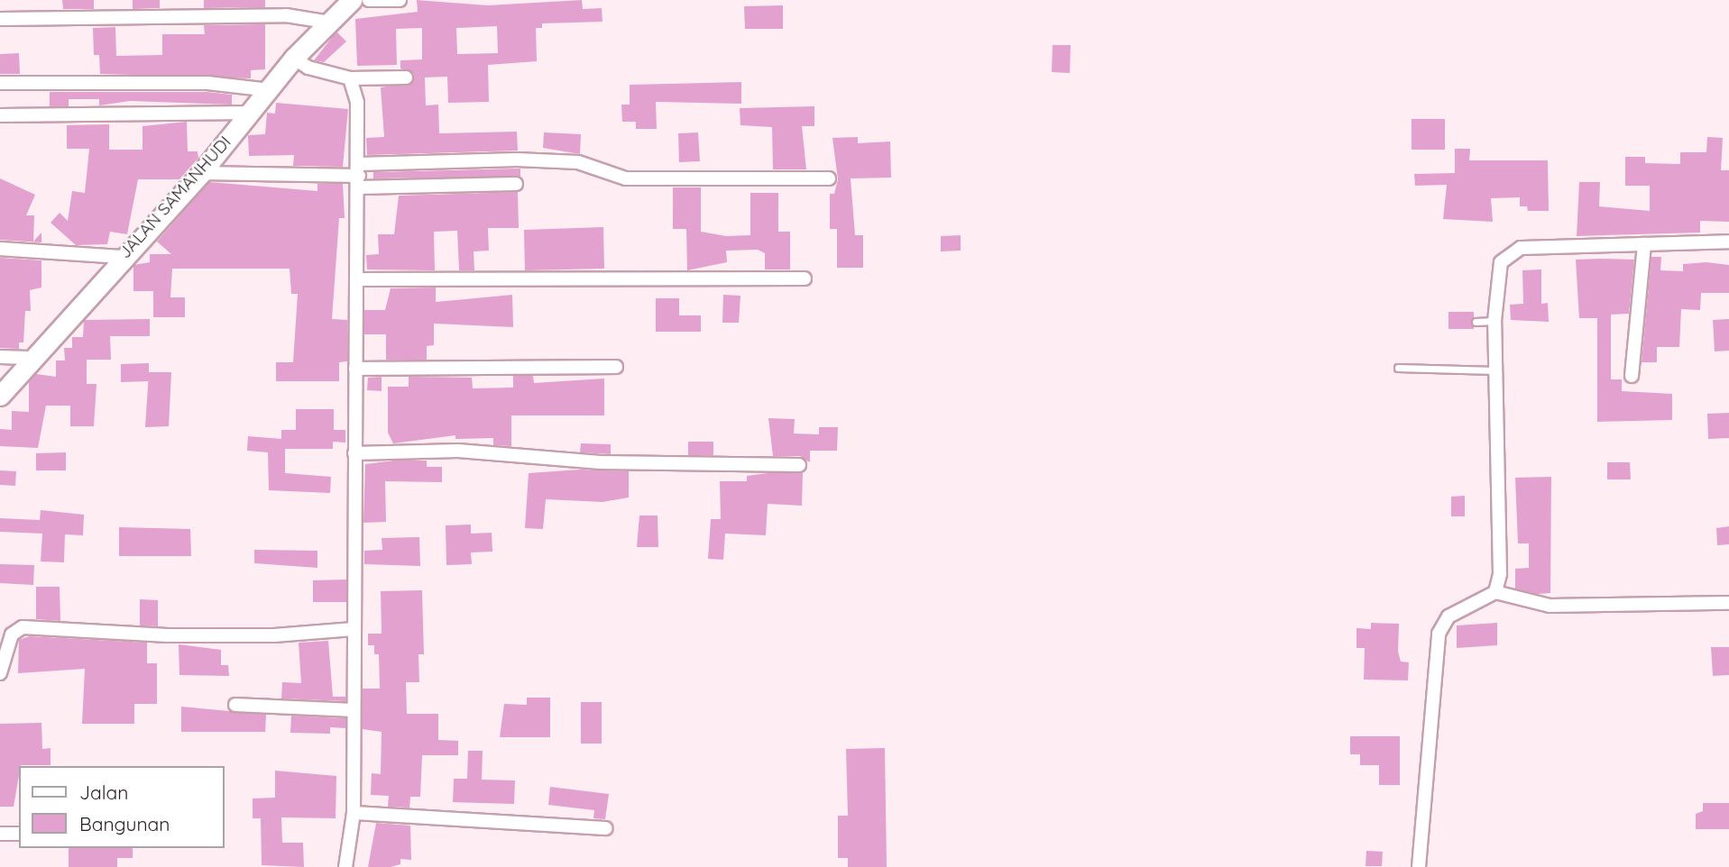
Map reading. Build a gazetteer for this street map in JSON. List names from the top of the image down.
{
  "streets": {
    "street": ["JALAN SAMANHUDI"]
  },
  "legend": ["Jalan", "Bangunan"]
}
